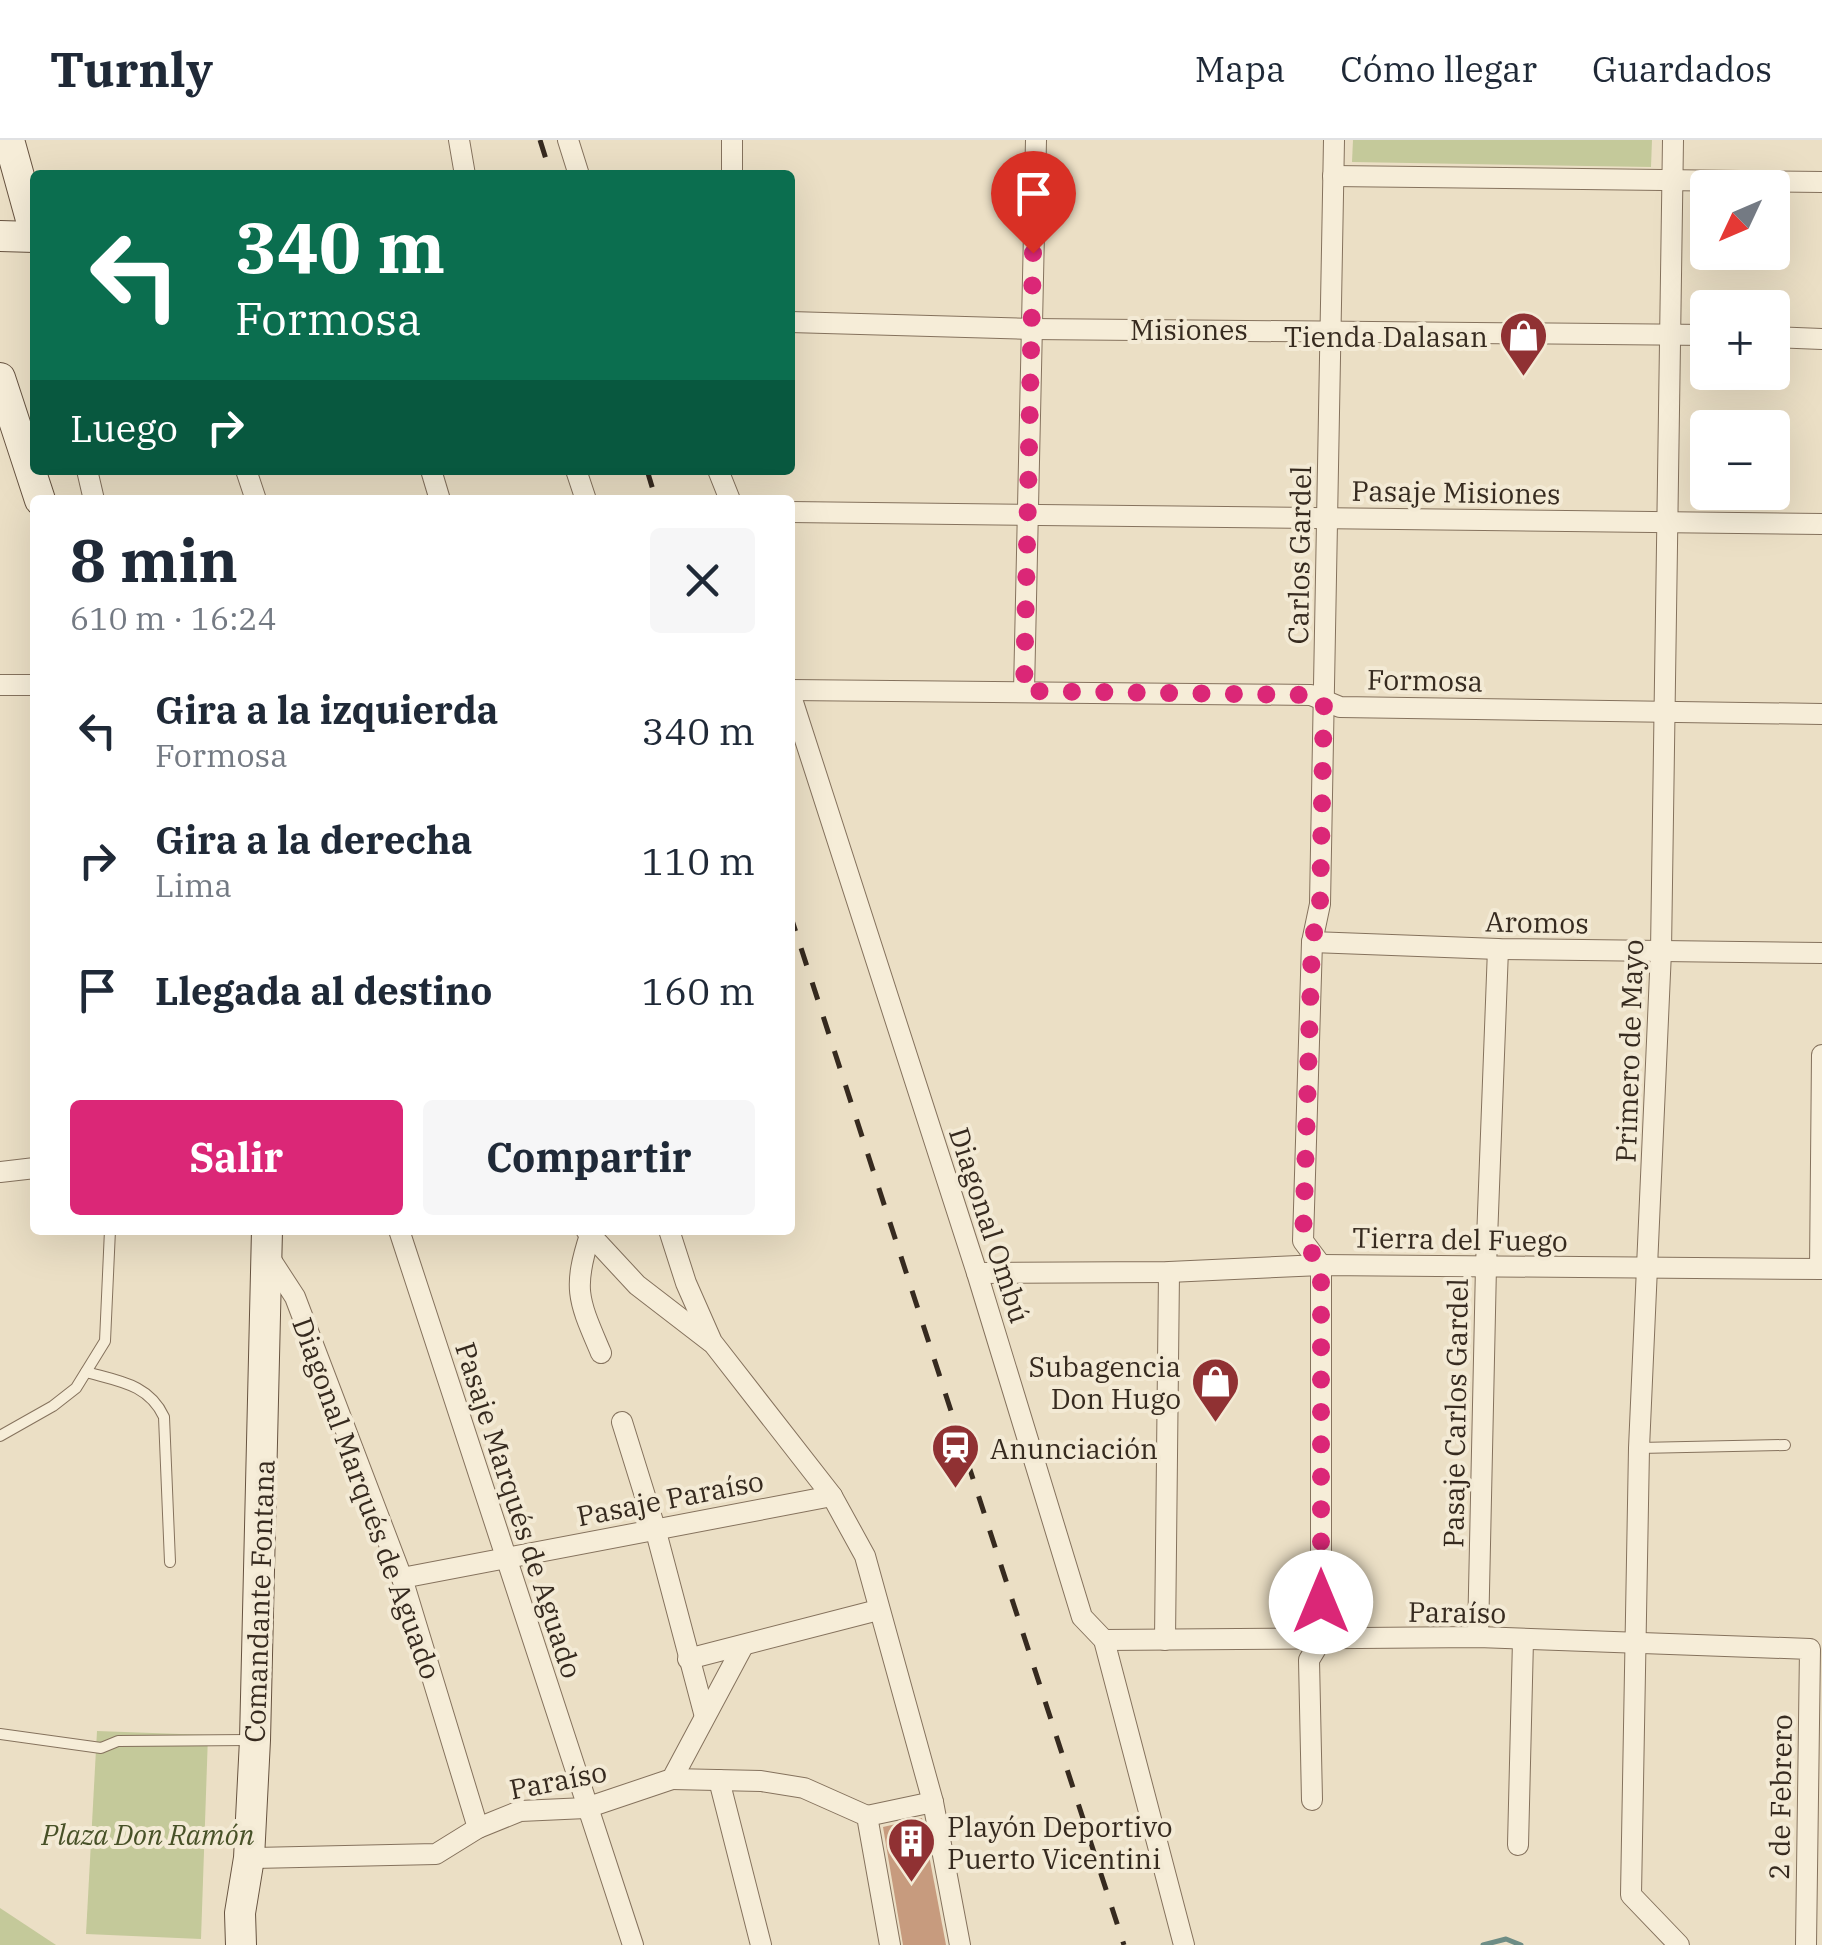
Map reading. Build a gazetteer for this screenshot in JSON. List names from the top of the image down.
{
  "streets": {
    "street": [
      "Misiones",
      "Pasaje Misiones",
      "Carlos Gardel",
      "Formosa",
      "Aromos",
      "Primero de Mayo",
      "Diagonal Ombú",
      "Tierra del Fuego",
      "Pasaje Carlos Gardel",
      "Diagonal Marqués de Aguado",
      "Pasaje Paraíso",
      "Pasaje Marqués de Aguado",
      "Comandante Fontana",
      "Paraíso",
      "2 de Febrero"
    ]
  },
  "crossings": [
    ["Misiones", "Carlos Gardel"],
    ["Misiones", "Primero de Mayo"],
    ["Pasaje Misiones", "Carlos Gardel"],
    ["Pasaje Misiones", "Primero de Mayo"],
    ["Carlos Gardel", "Formosa"],
    ["Carlos Gardel", "Aromos"],
    ["Carlos Gardel", "Tierra del Fuego"],
    ["Carlos Gardel", "Paraíso"],
    ["Formosa", "Primero de Mayo"],
    ["Aromos", "Primero de Mayo"],
    ["Aromos", "Pasaje Carlos Gardel"],
    ["Primero de Mayo", "Tierra del Fuego"],
    ["Primero de Mayo", "Paraíso"],
    ["Diagonal Ombú", "Tierra del Fuego"],
    ["Diagonal Ombú", "Paraíso"],
    ["Tierra del Fuego", "Pasaje Carlos Gardel"],
    ["Pasaje Carlos Gardel", "Paraíso"],
    ["Diagonal Marqués de Aguado", "Pasaje Paraíso"],
    ["Diagonal Marqués de Aguado", "Comandante Fontana"],
    ["Diagonal Marqués de Aguado", "Paraíso"],
    ["Pasaje Paraíso", "Pasaje Marqués de Aguado"],
    ["Pasaje Marqués de Aguado", "Paraíso"],
    ["Comandante Fontana", "Paraíso"],
    ["Paraíso", "2 de Febrero"]
  ],
  "parks": ["Plaza Don Ramón"],
  "places": {
    "shop": ["Tienda Dalasan", "Subagencia Don Hugo"],
    "station": ["Anunciación"],
    "building": ["Playón Deportivo Puerto Vicentini"]
  },
  "north": "bottom left",
  "page": {
    "header": "Turnly",
    "nav": ["Mapa", "Cómo llegar", "Guardados"],
    "map_buttons": ["+", "−"],
    "turn": ["340 m", "Formosa"],
    "then": "Luego",
    "heading": ["8 min", "610 m · 16:24"],
    "list": [
      {
        "name": "Gira a la izquierda",
        "note": "Formosa",
        "value": "340 m"
      },
      {
        "name": "Gira a la derecha",
        "note": "Lima",
        "value": "110 m"
      },
      {
        "name": "Llegada al destino",
        "value": "160 m"
      }
    ],
    "buttons": ["Salir", "Compartir"]
  }
}
